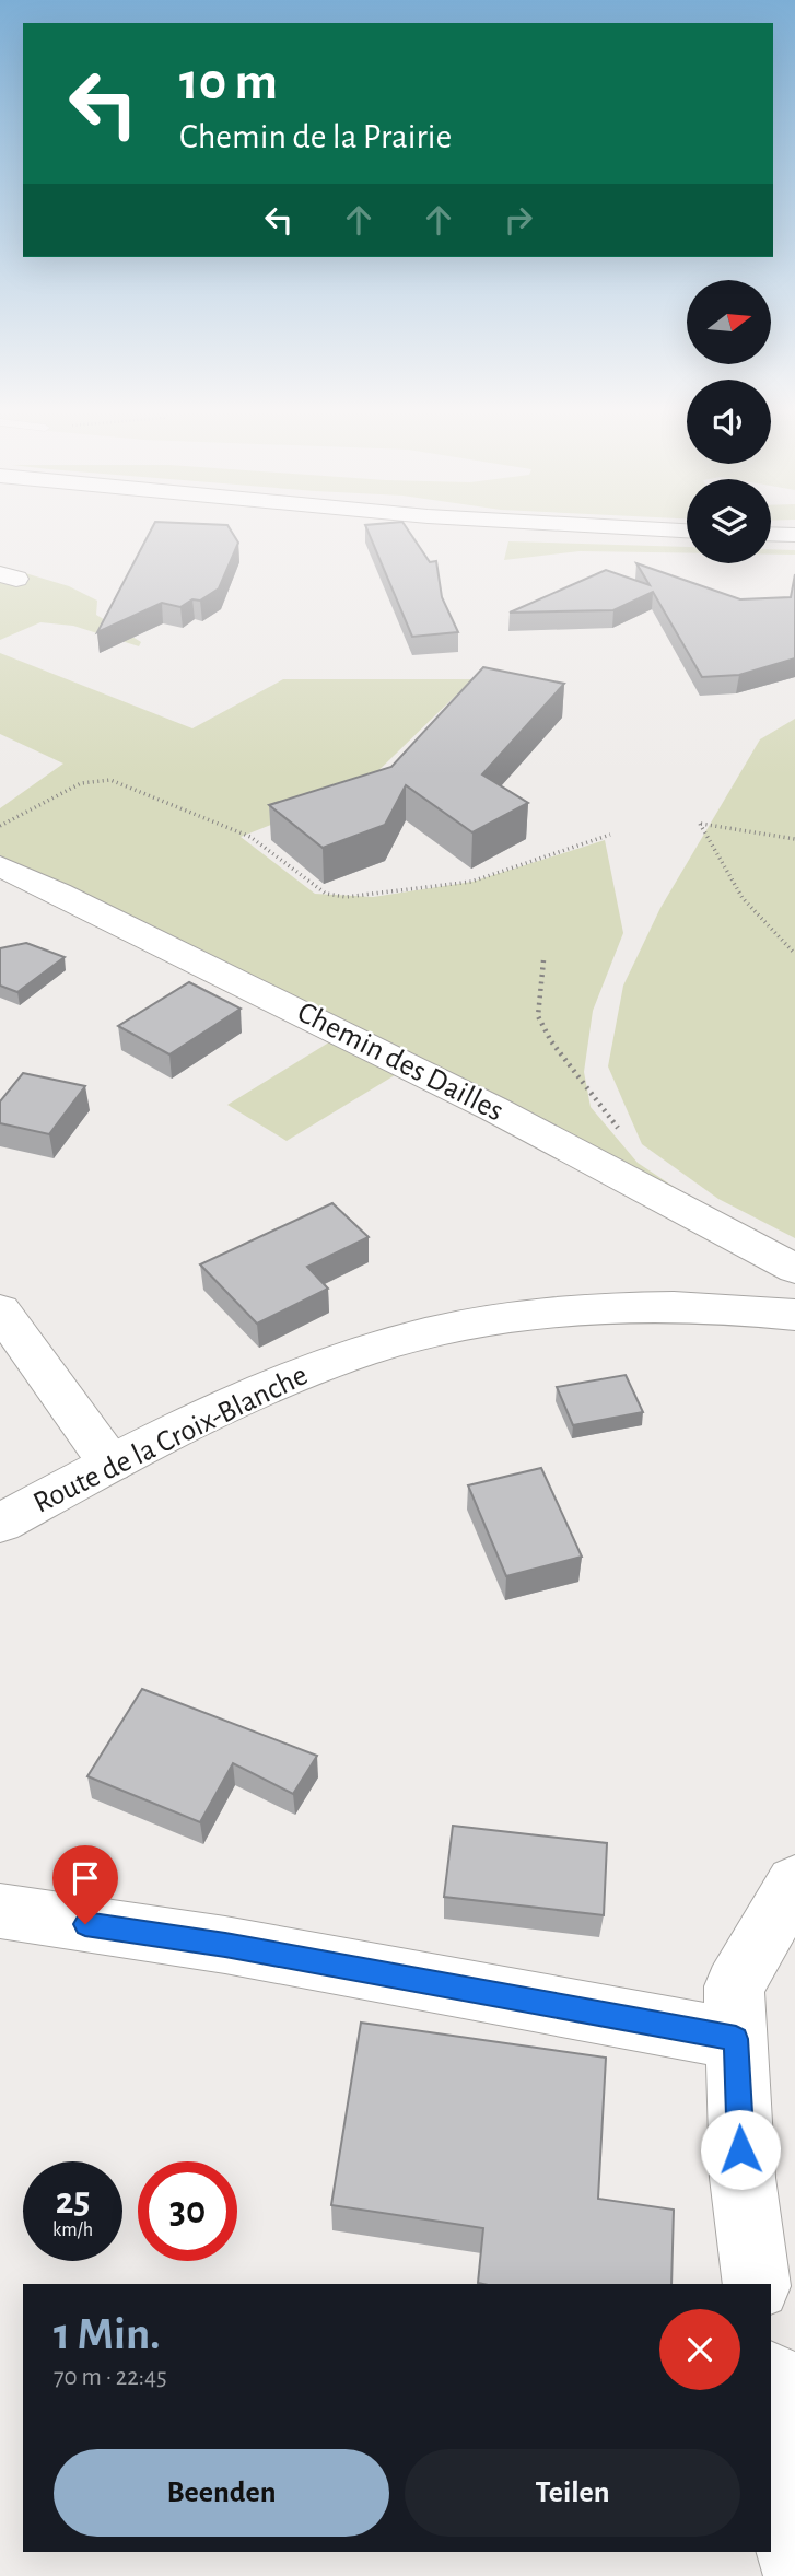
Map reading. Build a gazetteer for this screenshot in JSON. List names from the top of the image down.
{
  "streets": {
    "street": ["Chemin des Dailles", "Route de la Croix-Blanche"]
  },
  "north": "right",
  "page": {
    "turn": ["10 m", "Chemin de la Prairie"],
    "speed": "25 km/h",
    "limit": "30",
    "heading": ["1 Min.", "70 m · 22:45"],
    "buttons": ["Beenden", "Teilen"]
  }
}
